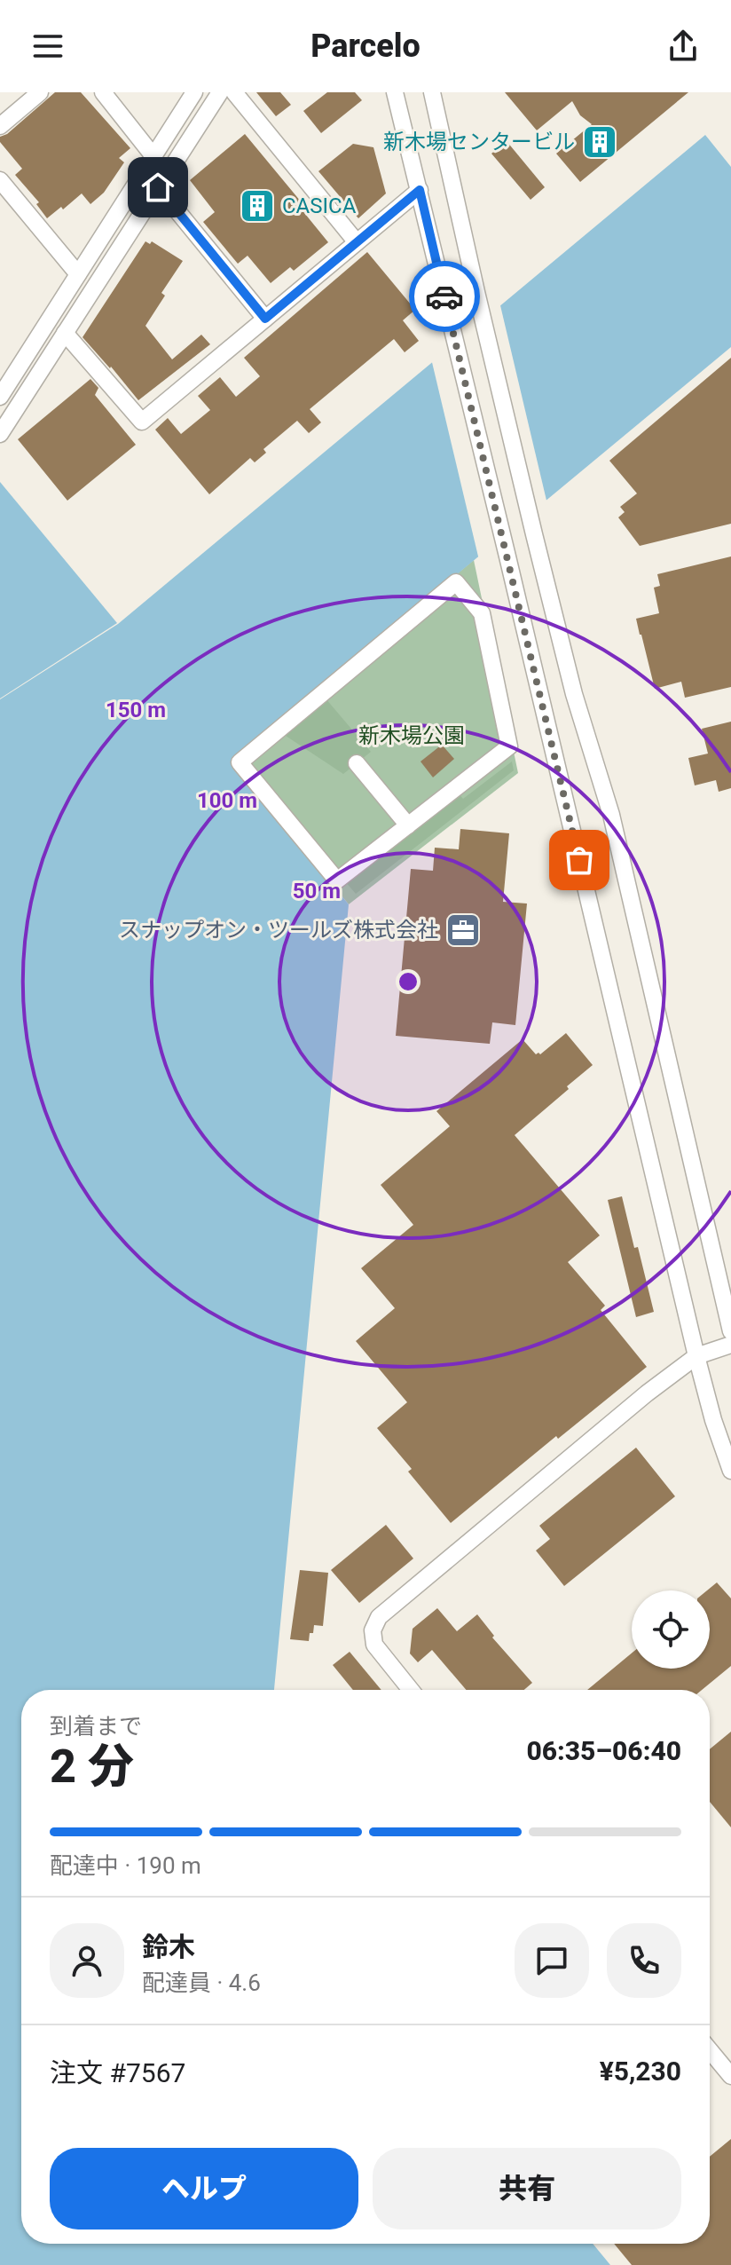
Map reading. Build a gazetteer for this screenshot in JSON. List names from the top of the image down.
{
  "parks": ["新木場公園"],
  "places": {
    "building": ["新木場センタービル", "CASICA"],
    "office": ["スナップオン・ツールズ株式会社"]
  },
  "page": {
    "header": "Parcelo",
    "heading": ["2 分", "到着まで", "06:35–06:40"],
    "panel": [
      "鈴木",
      "配達員 · 4.6",
      "注文 #7567",
      "¥5,230"
    ],
    "bar": "配達中 · 190 m",
    "buttons": ["ヘルプ", "共有"]
  },
  "rings": ["150 m", "100 m", "50 m"]
}
